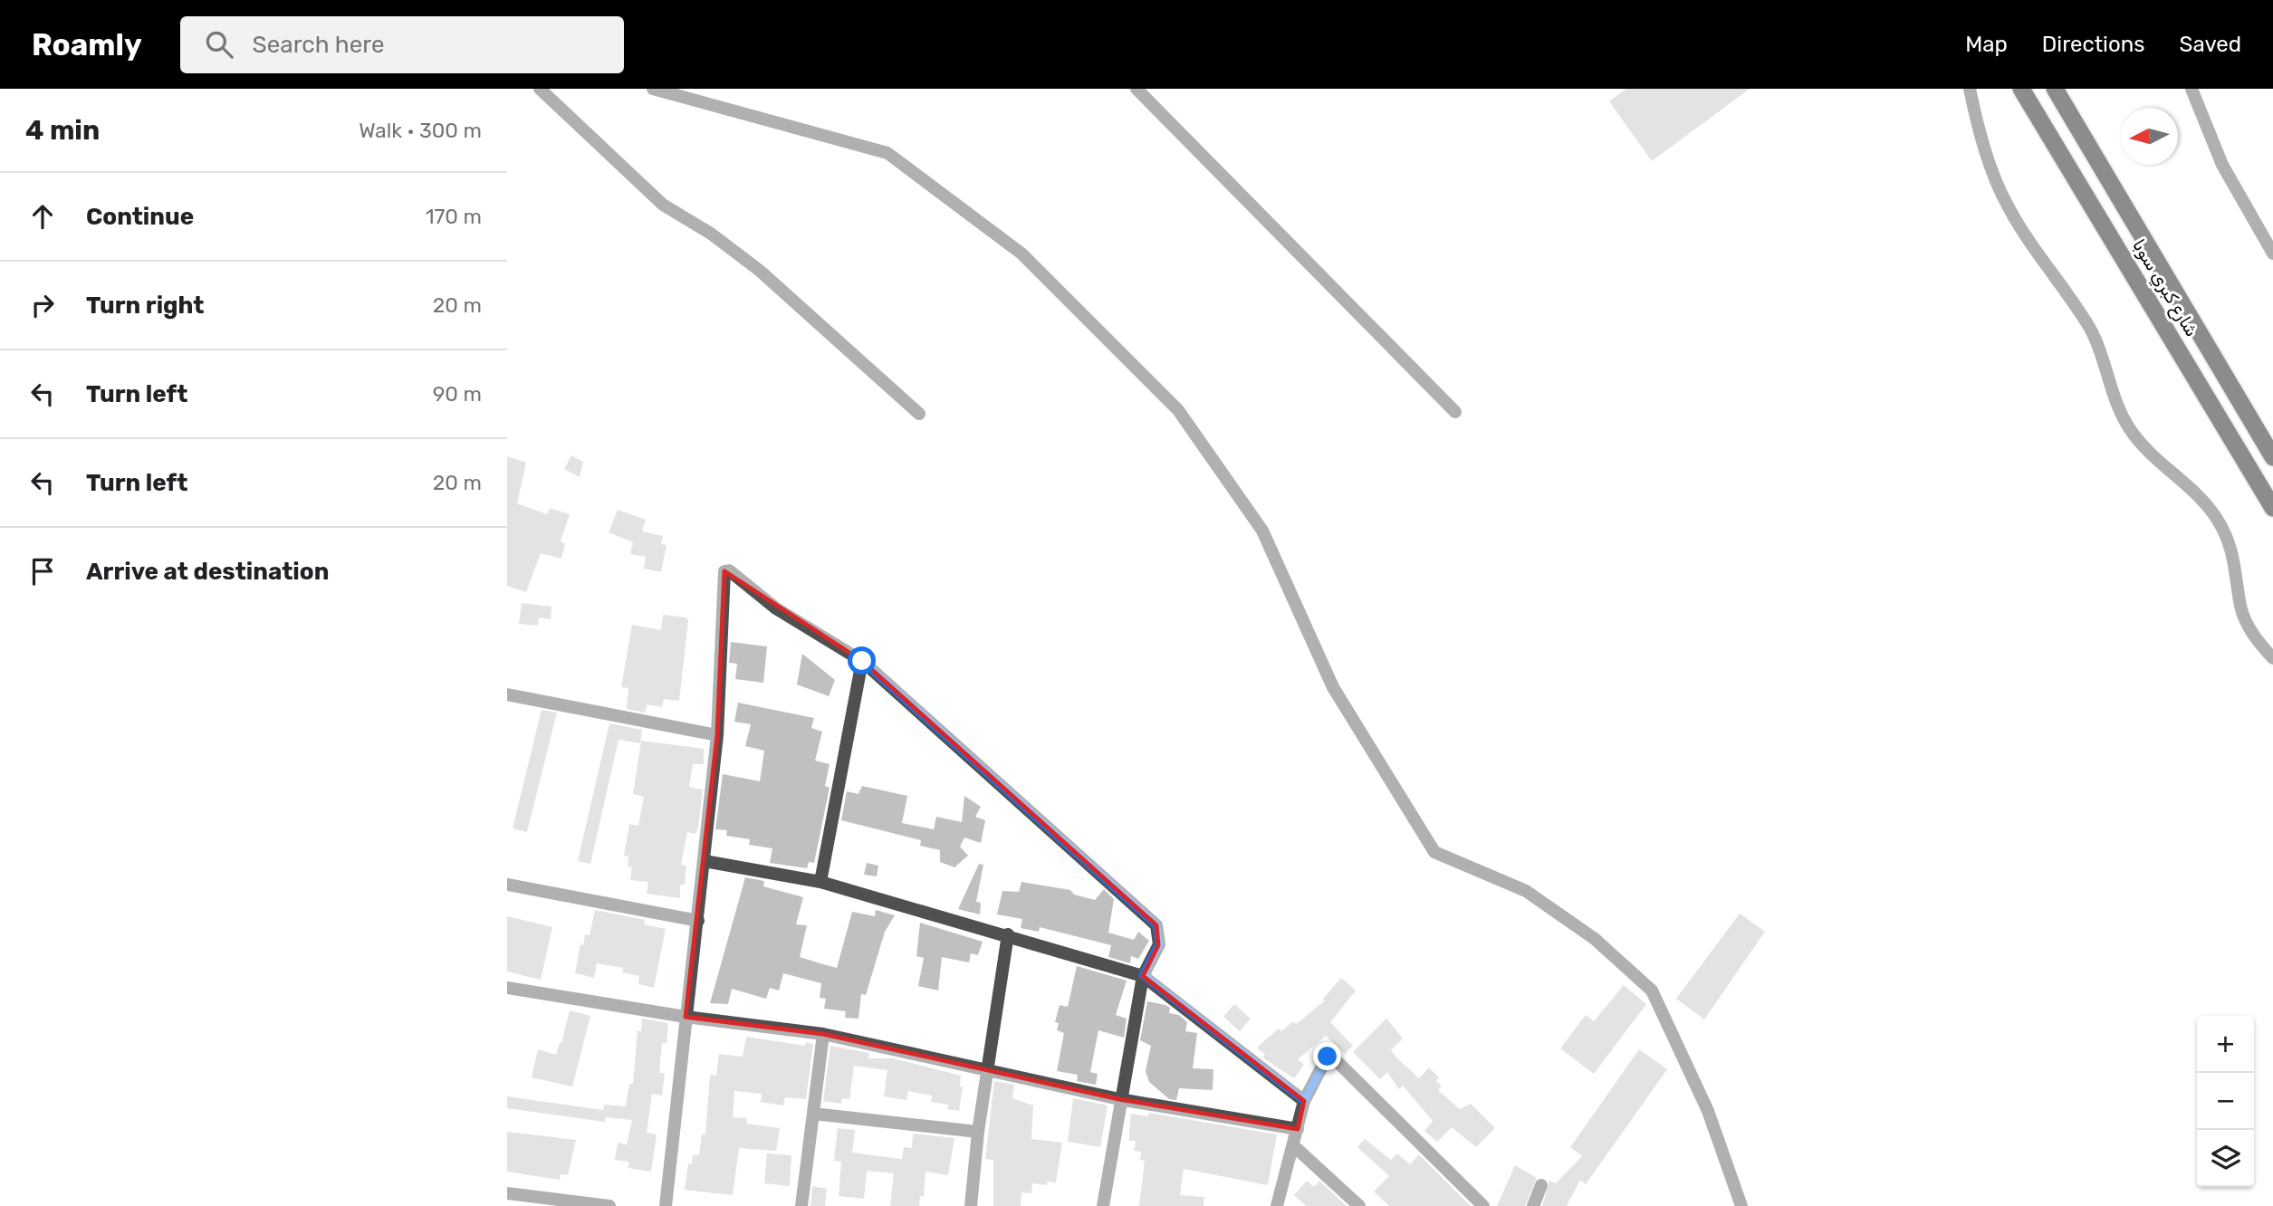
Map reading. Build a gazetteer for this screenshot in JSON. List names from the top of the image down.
{
  "streets": {
    "highway": ["شارع كبري سوبا"]
  },
  "north": "left",
  "page": {
    "header": "Roamly",
    "search": "Search here",
    "nav": ["Map", "Directions", "Saved"],
    "heading": ["4 min", "Walk · 300 m"],
    "list": [
      ["Continue", "170 m"],
      ["Turn right", "20 m"],
      ["Turn left", "90 m"],
      ["Turn left", "20 m"],
      "Arrive at destination"
    ],
    "map_buttons": ["+", "−"]
  }
}
